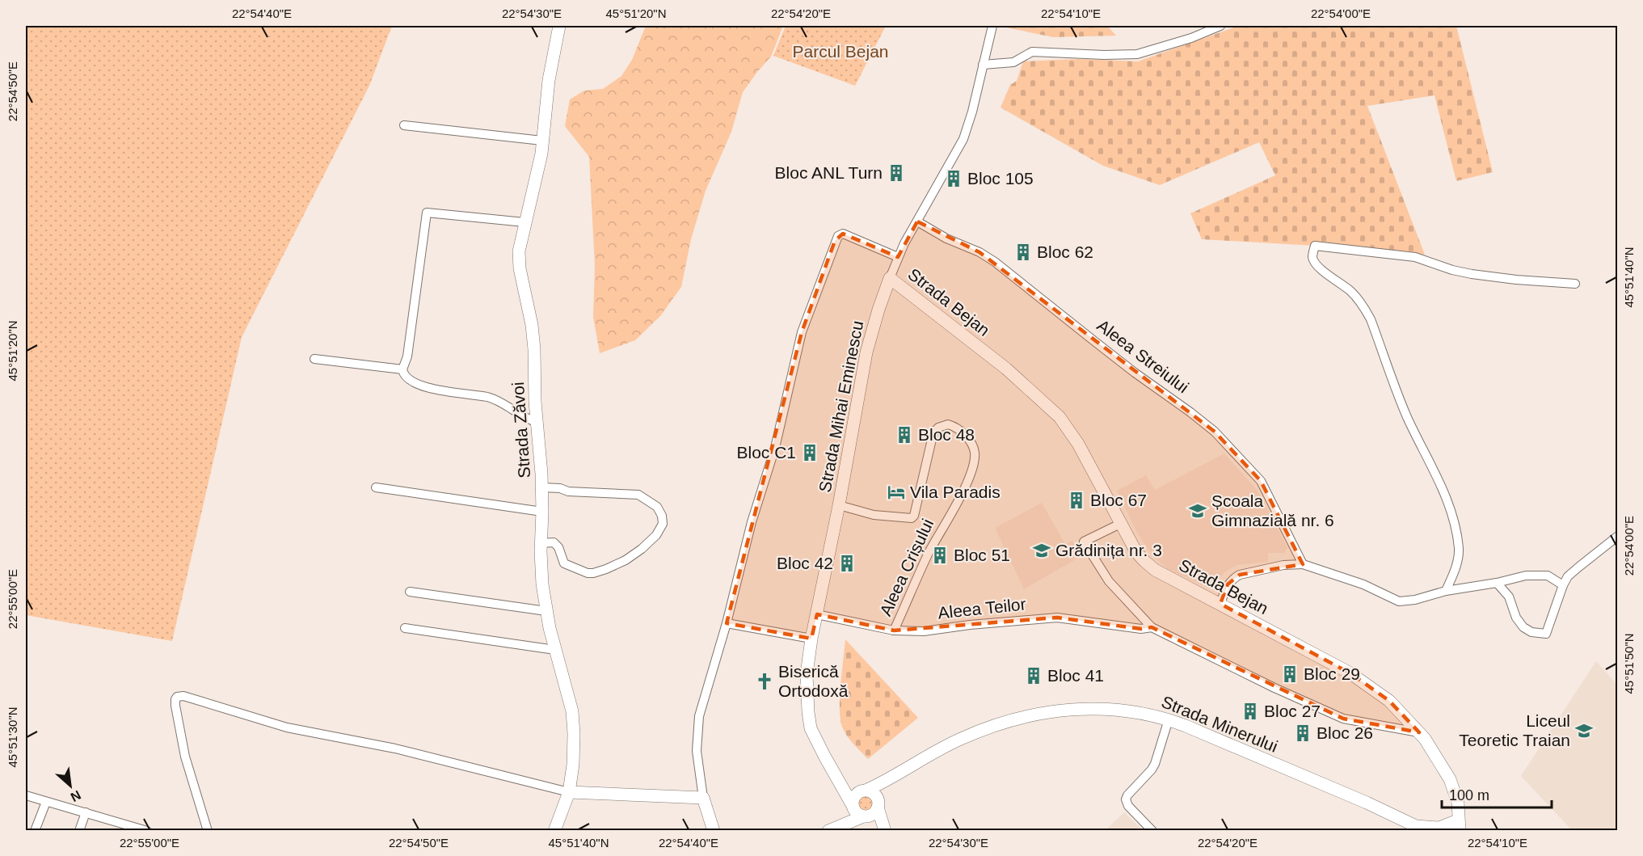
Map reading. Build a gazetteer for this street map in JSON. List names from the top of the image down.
{
  "streets": {
    "street": [
      "Strada Bejan",
      "Aleea Streiului",
      "Strada Mihai Eminescu",
      "Strada Zăvoi",
      "Aleea Crișului",
      "Aleea Teilor",
      "Strada Minerului"
    ]
  },
  "crossings": [
    ["Strada Bejan", "Strada Mihai Eminescu"],
    ["Strada Bejan", "Aleea Teilor"],
    ["Aleea Streiului", "Strada Mihai Eminescu"],
    ["Strada Mihai Eminescu", "Aleea Crișului"],
    ["Strada Mihai Eminescu", "Aleea Teilor"],
    ["Strada Mihai Eminescu", "Strada Minerului"],
    ["Aleea Crișului", "Aleea Teilor"]
  ],
  "parks": ["Parcul Bejan"],
  "places": {
    "building": [
      "Bloc ANL Turn",
      "Bloc 105",
      "Bloc 62",
      "Bloc 48",
      "Bloc C1",
      "Bloc 67",
      "Bloc 51",
      "Bloc 42",
      "Bloc 29",
      "Bloc 41",
      "Bloc 27",
      "Bloc 26"
    ],
    "hotel": ["Vila Paradis"],
    "school or university": ["Școala Gimnazială nr. 6", "Grădinița nr. 3", "Liceul Teoretic Traian"],
    "church": ["Biserică Ortodoxă"]
  },
  "scale_bar": "100 m",
  "north": "bottom right",
  "coordinates": [
    "22°54'40\"E",
    "22°54'30\"E",
    "45°51'20\"N",
    "22°54'20\"E",
    "22°54'10\"E",
    "22°54'00\"E",
    "22°54'50\"E",
    "45°51'40\"N",
    "22°55'00\"E",
    "45°51'50\"N",
    "45°51'30\"N"
  ]
}
